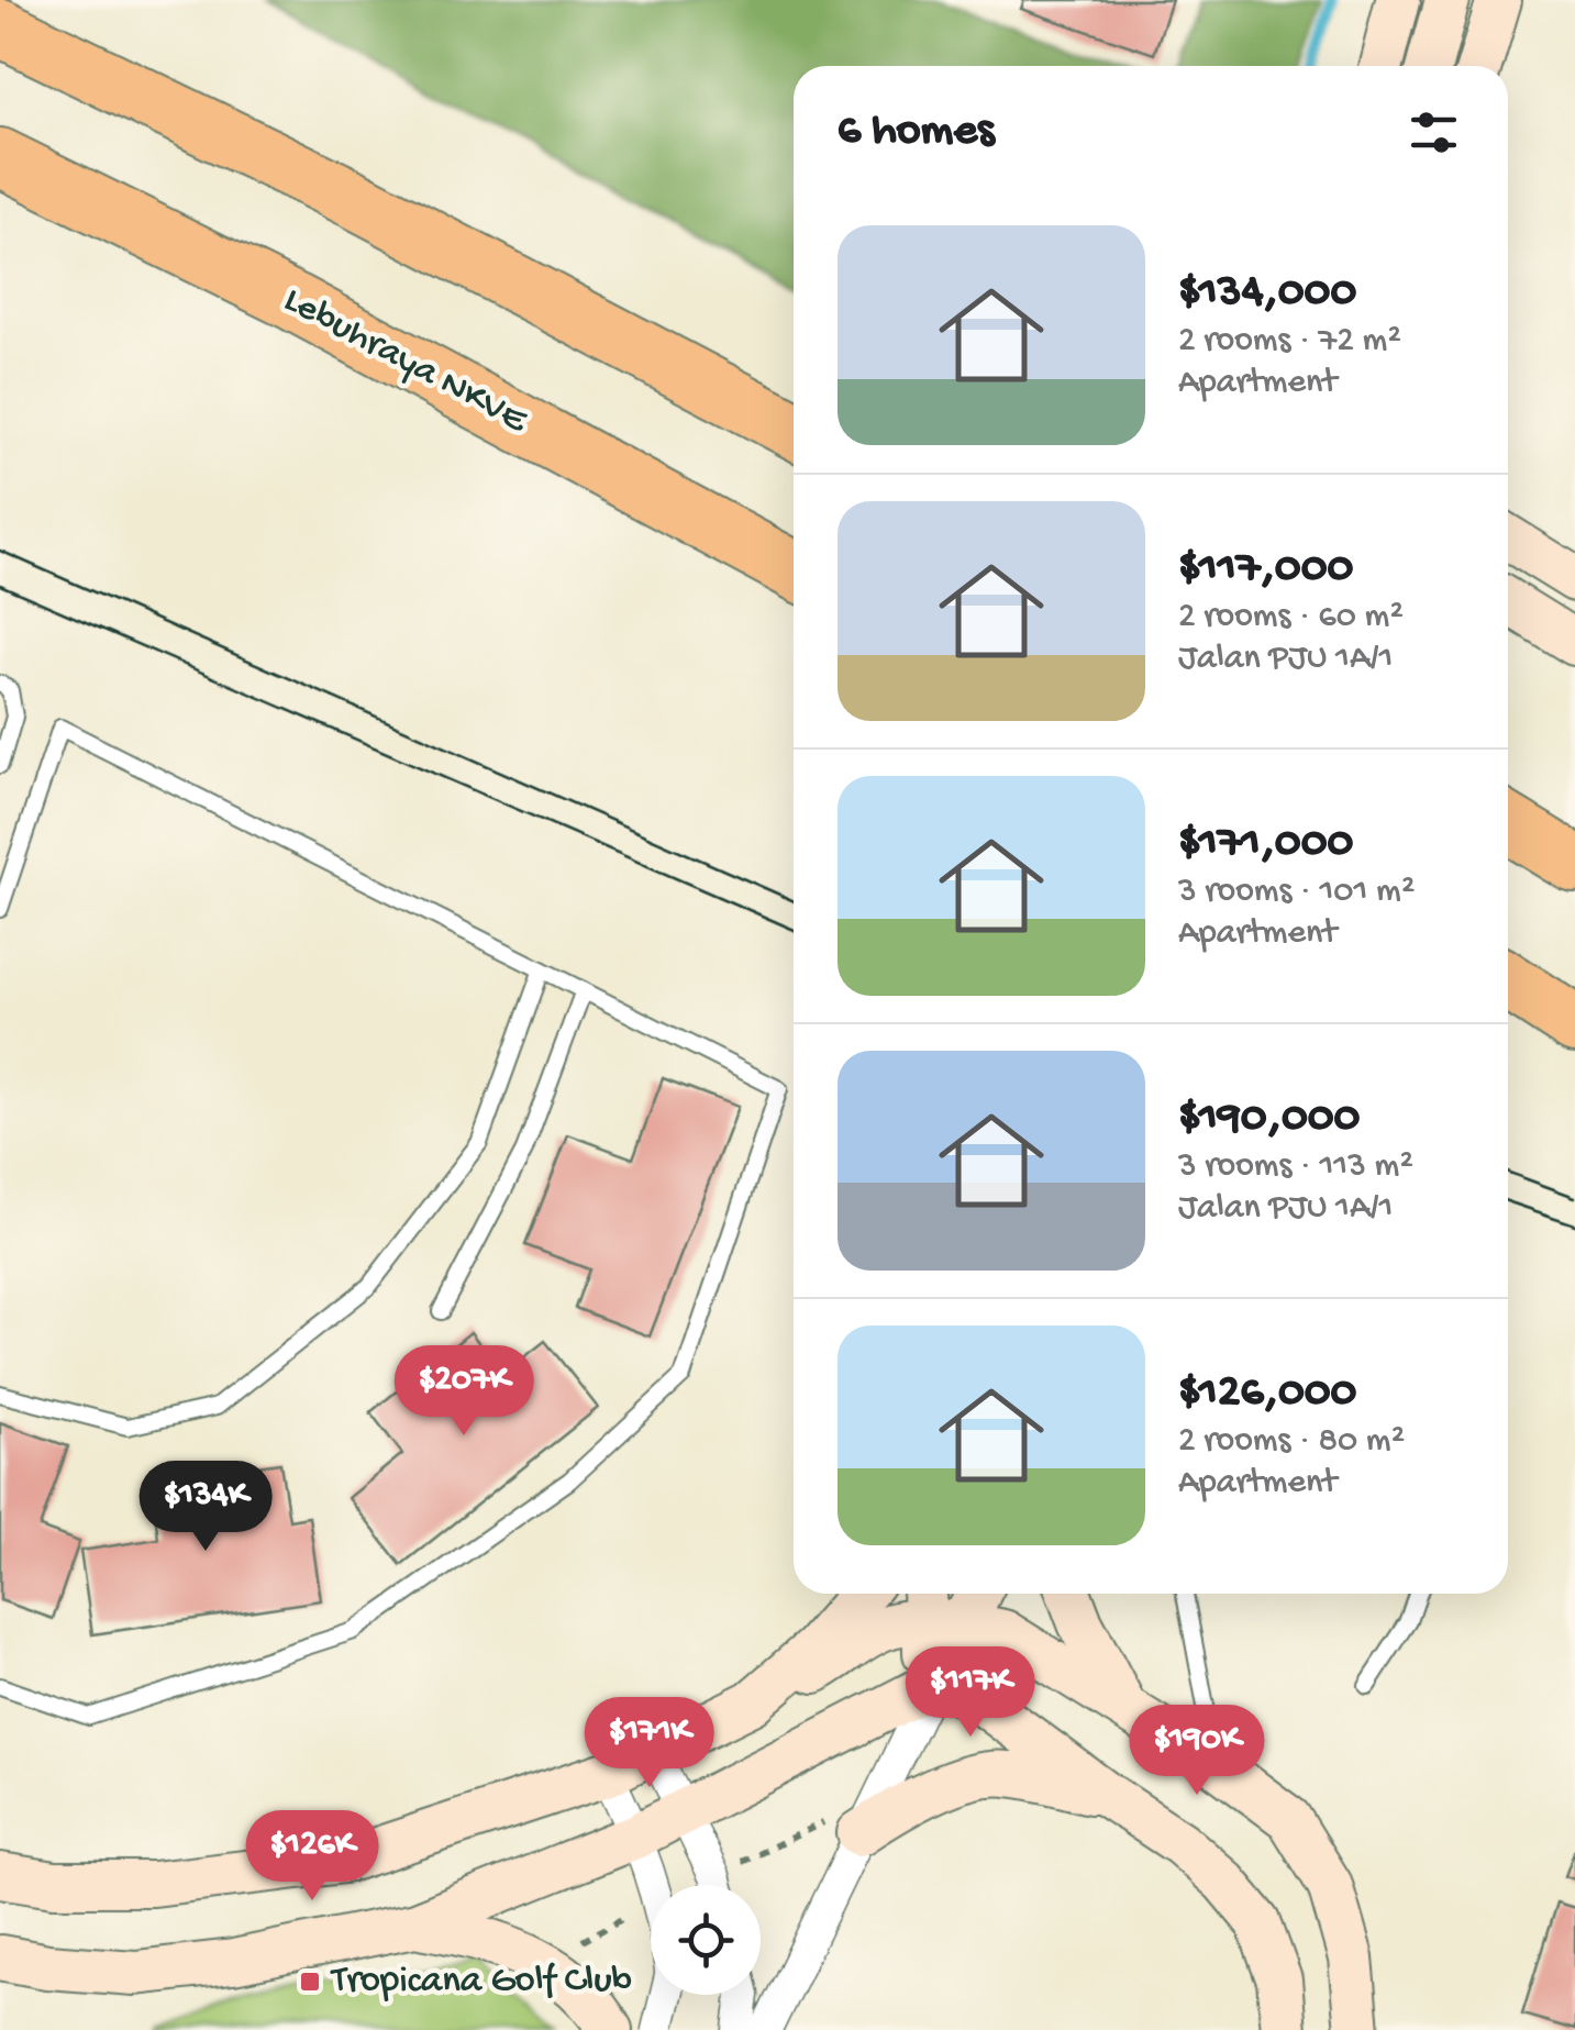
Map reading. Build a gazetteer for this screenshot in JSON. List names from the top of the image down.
{
  "streets": {
    "highway": ["Lebuhraya NKVE"]
  },
  "places": {
    "transit": ["Tropicana Golf Club"]
  },
  "page": {
    "heading": "6 homes",
    "list": [
      {
        "name": "$134,000",
        "note": "2 rooms · 72 m² · Apartment"
      },
      {
        "name": "$117,000",
        "note": "2 rooms · 60 m² · Jalan PJU 1A/1"
      },
      {
        "name": "$171,000",
        "note": "3 rooms · 101 m² · Apartment"
      },
      {
        "name": "$190,000",
        "note": "3 rooms · 113 m² · Jalan PJU 1A/1"
      },
      {
        "name": "$126,000",
        "note": "2 rooms · 80 m² · Apartment"
      }
    ],
    "price": [
      "$207K",
      "$134K",
      "$117K",
      "$171K",
      "$190K",
      "$126K"
    ]
  }
}
